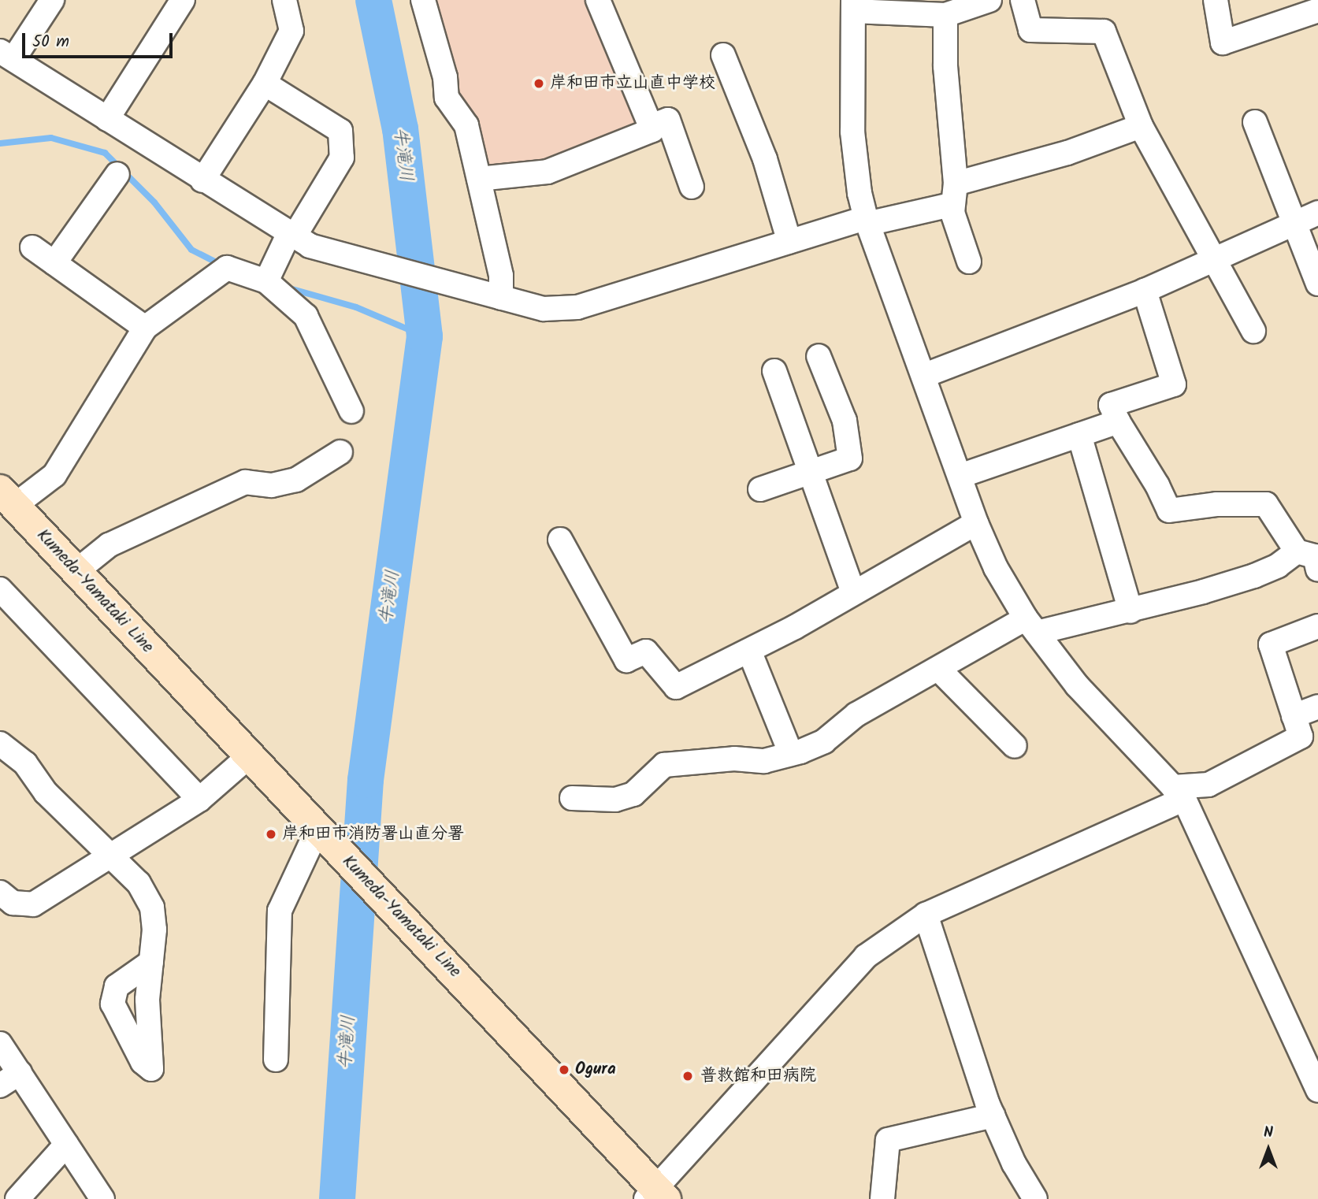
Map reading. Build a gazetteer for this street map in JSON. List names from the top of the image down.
{
  "streets": {
    "street": ["Kumeda-Yamataki Line"]
  },
  "water": ["牛滝川"],
  "places": [
    "岸和田市立山直中学校",
    "岸和田市消防署山直分署",
    "Ogura",
    "普救館和田病院"
  ],
  "scale_bar": "50 m",
  "north": "top"
}
